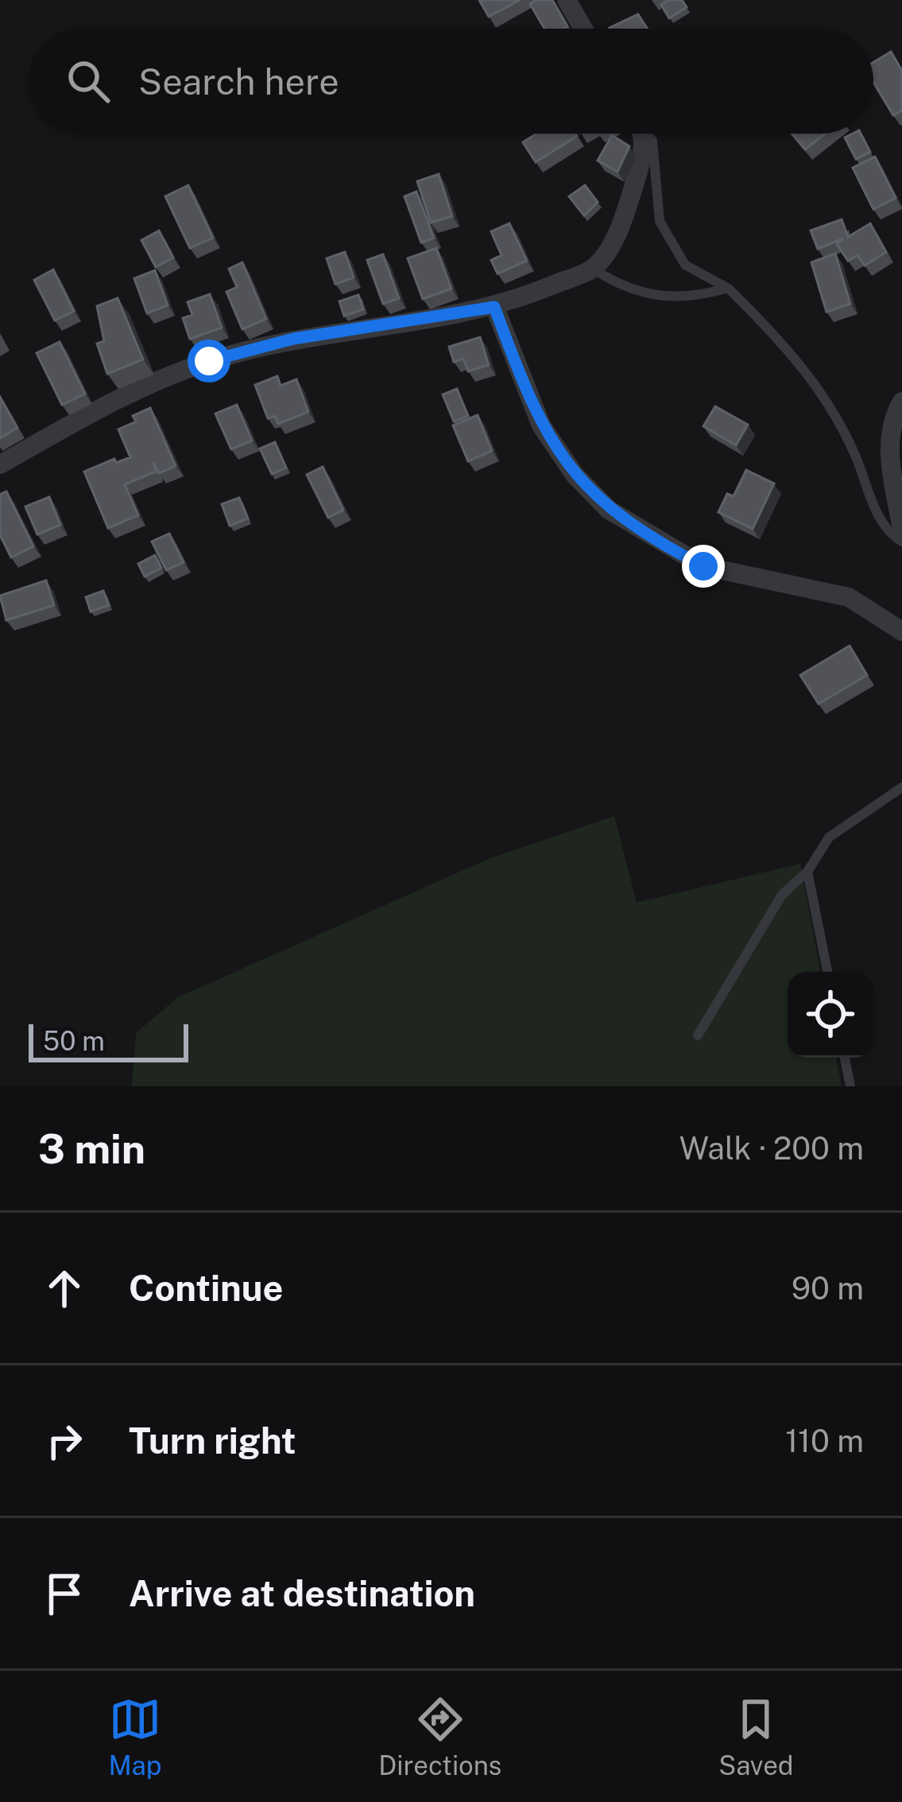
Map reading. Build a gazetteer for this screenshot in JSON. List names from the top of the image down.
{
  "scale_bar": "50 m",
  "page": {
    "search": "Search here",
    "scale": "50 m",
    "heading": ["3 min", "Walk · 200 m"],
    "list": [
      ["Continue", "90 m"],
      ["Turn right", "110 m"],
      "Arrive at destination"
    ],
    "nav": ["Map", "Directions", "Saved"]
  }
}
